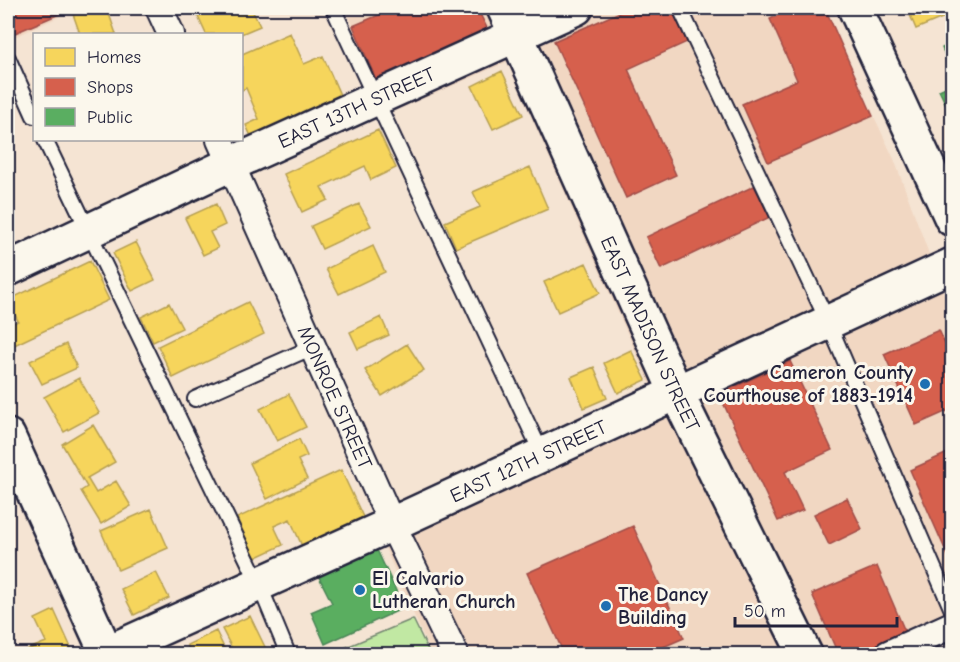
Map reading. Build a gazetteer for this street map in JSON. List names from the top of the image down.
{
  "streets": {
    "main road": ["EAST 13TH STREET", "EAST MADISON STREET", "EAST 12TH STREET"],
    "street": ["MONROE STREET"]
  },
  "crossings": [
    ["EAST 13TH STREET", "EAST MADISON STREET"],
    ["EAST 13TH STREET", "MONROE STREET"],
    ["EAST MADISON STREET", "EAST 12TH STREET"],
    ["MONROE STREET", "EAST 12TH STREET"]
  ],
  "places": ["Cameron County Courthouse of 1883-1914", "El Calvario Lutheran Church", "The Dancy Building"],
  "legend": ["Homes", "Shops", "Public"],
  "scale_bar": "50 m"
}
